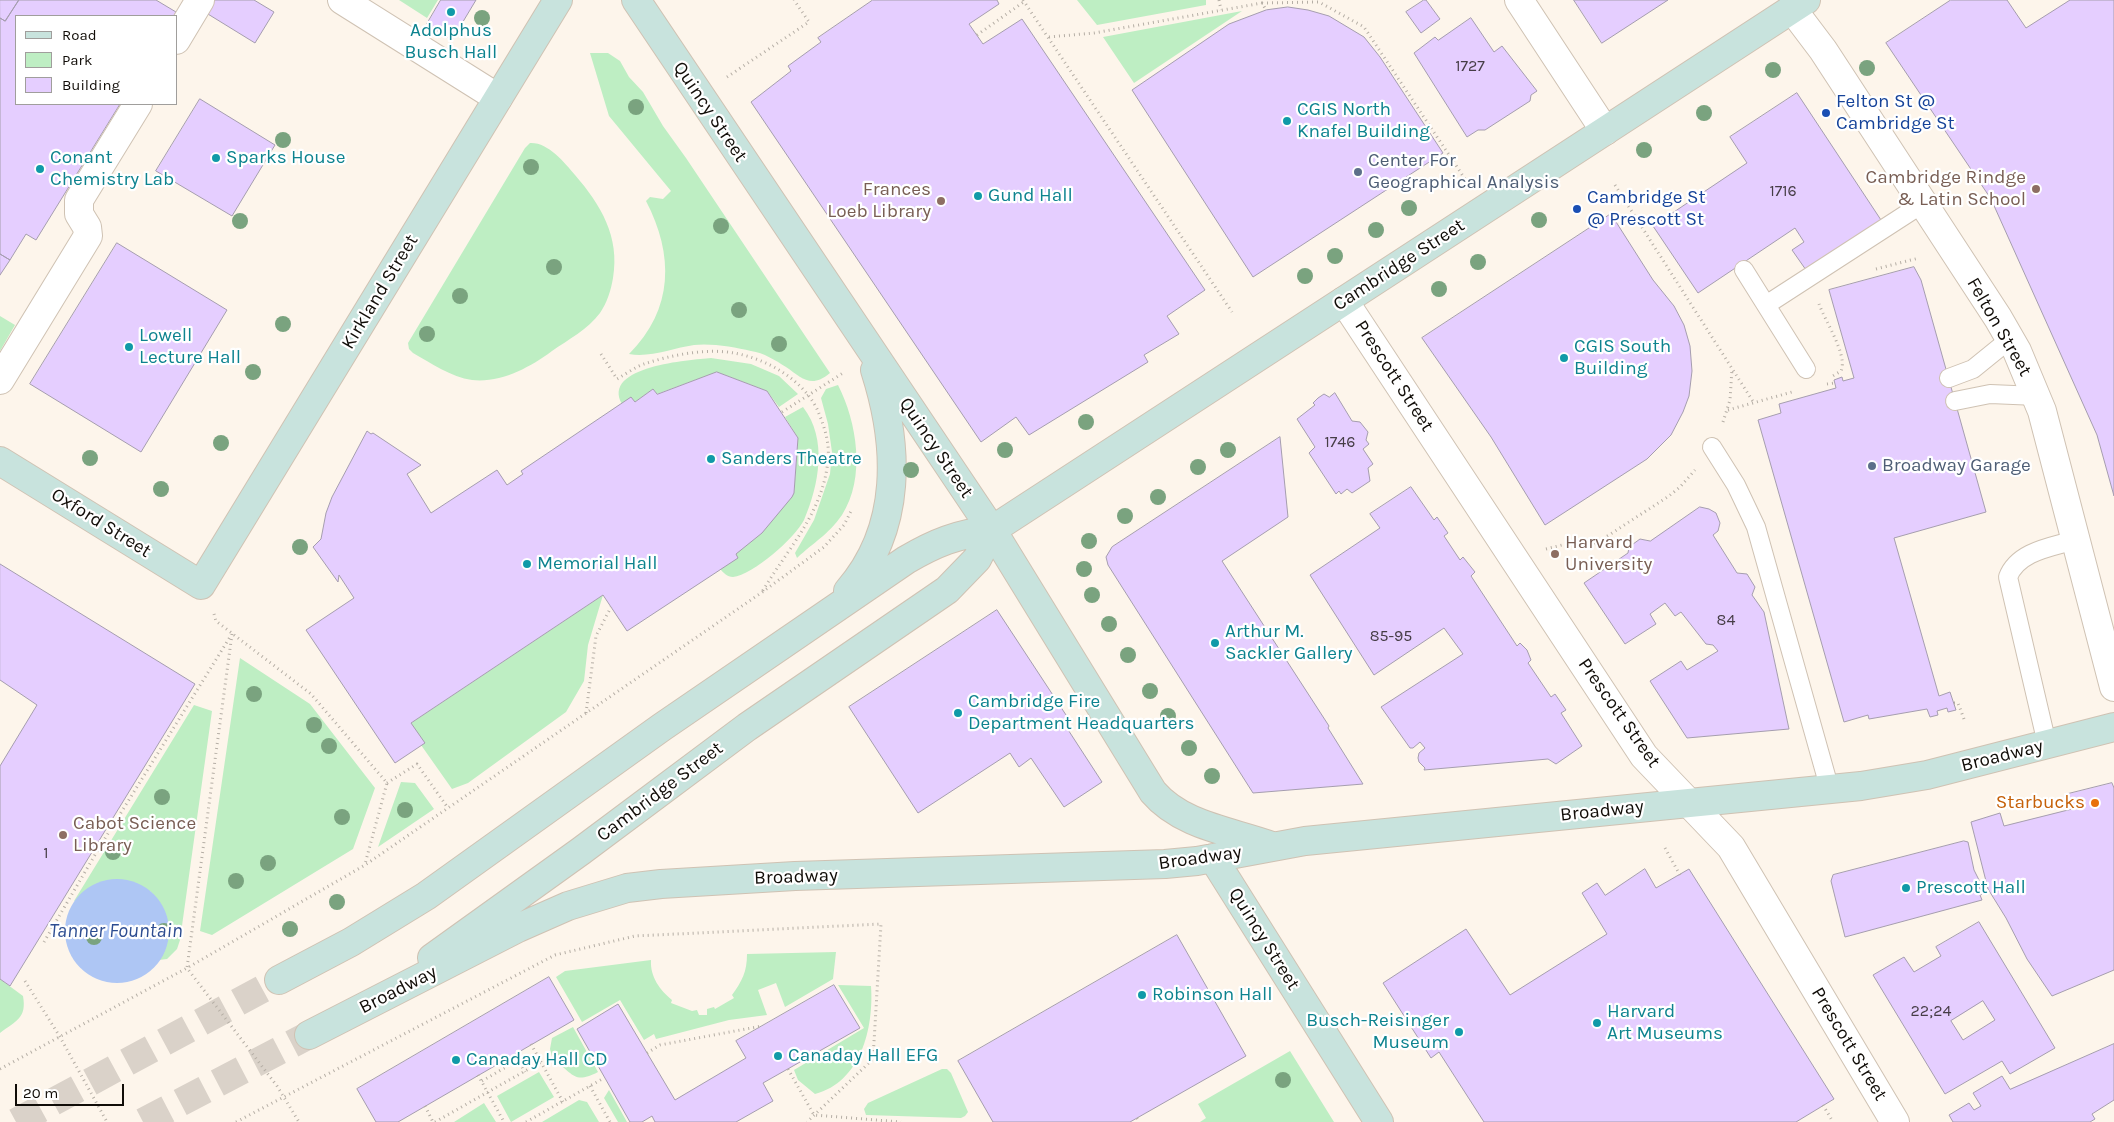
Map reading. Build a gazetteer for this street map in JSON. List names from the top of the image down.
{
  "streets": {
    "main road": [
      "Quincy Street",
      "Cambridge Street",
      "Kirkland Street",
      "Oxford Street",
      "Broadway"
    ],
    "street": ["Felton Street", "Prescott Street"]
  },
  "crossings": [
    ["Quincy Street", "Cambridge Street"],
    ["Quincy Street", "Broadway"],
    ["Cambridge Street", "Felton Street"],
    ["Cambridge Street", "Prescott Street"],
    ["Cambridge Street", "Broadway"],
    ["Kirkland Street", "Oxford Street"],
    ["Prescott Street", "Broadway"]
  ],
  "water": ["Tanner Fountain"],
  "places": [
    "Adolphus Busch Hall",
    "Felton St @ Cambridge St",
    "CGIS North Knafel Building",
    "Sparks House",
    "Conant Chemistry Lab",
    "Center For Geographical Analysis",
    "Cambridge Rindge & Latin School",
    "Gund Hall",
    "Frances Loeb Library",
    "Cambridge St @ Prescott St",
    "Lowell Lecture Hall",
    "CGIS South Building",
    "Sanders Theatre",
    "Broadway Garage",
    "Harvard University",
    "Memorial Hall",
    "Arthur M. Sackler Gallery",
    "Cambridge Fire Department Headquarters",
    "Starbucks",
    "Cabot Science Library",
    "Prescott Hall",
    "Robinson Hall",
    "Harvard Art Museums",
    "Busch-Reisinger Museum",
    "Canaday Hall EFG",
    "Canaday Hall CD"
  ],
  "house_numbers": [
    "1727",
    "1716",
    "1746",
    "84",
    "85-95",
    "1",
    "22;24"
  ],
  "legend": ["Road", "Park", "Building"],
  "scale_bar": "20 m"
}
